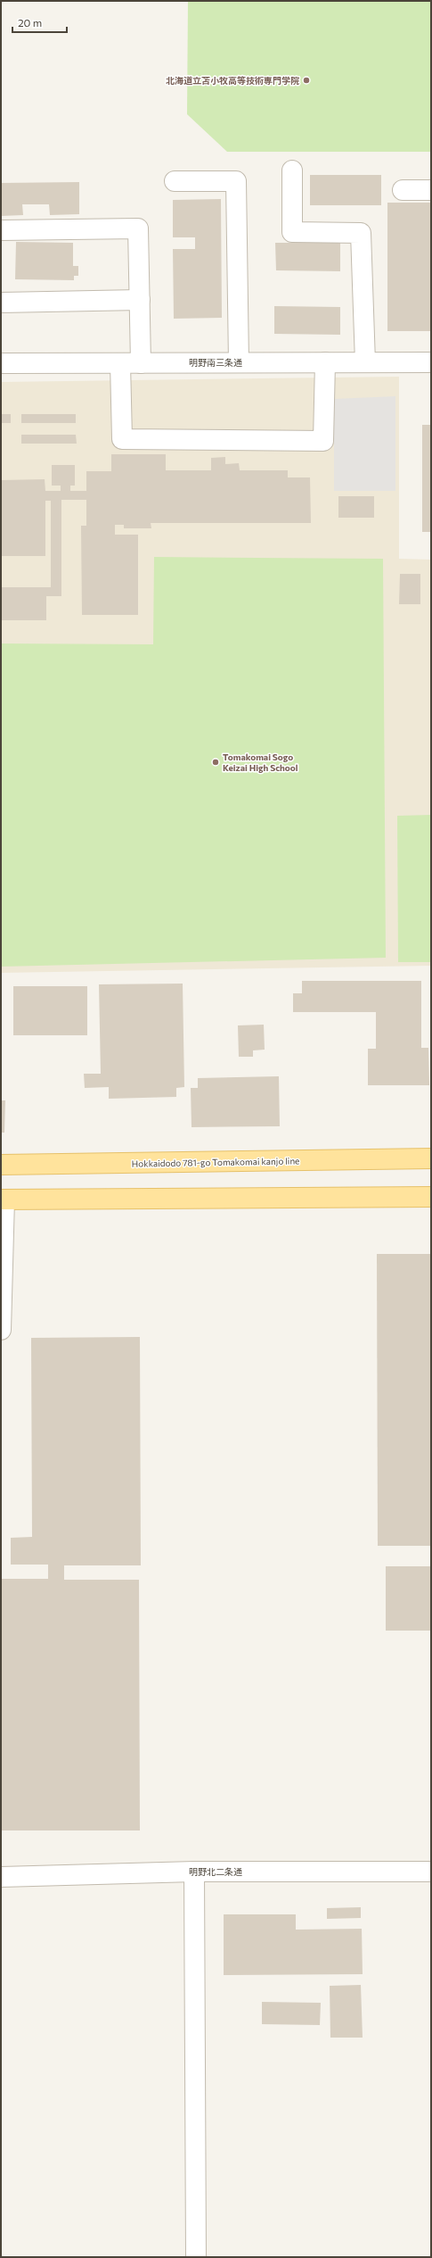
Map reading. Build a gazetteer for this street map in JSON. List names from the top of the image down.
{
  "streets": {
    "main road": ["Hokkaidodo 781-go Tomakomai kanjo line"],
    "street": ["明野南三条通", "明野北二条通"]
  },
  "places": ["北海道立苫小牧高等技術専門学院", "Tomakomai Sogo Keizai High School"],
  "scale_bar": "20 m"
}
